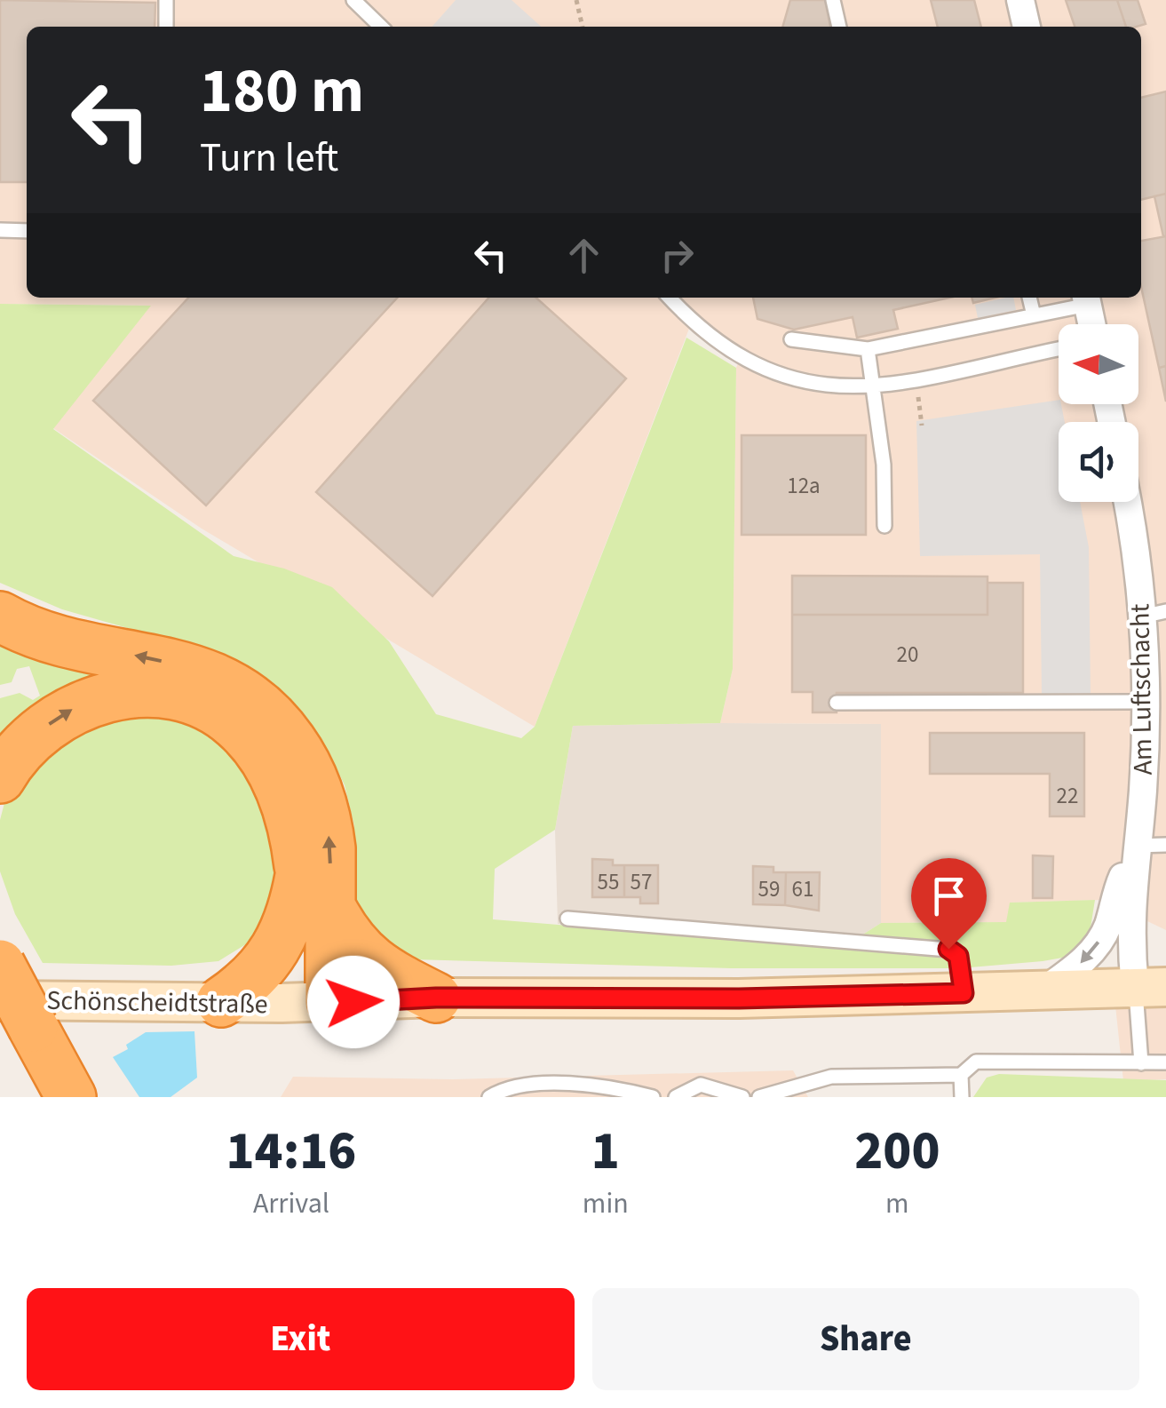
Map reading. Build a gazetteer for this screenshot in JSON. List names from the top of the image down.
{
  "streets": {
    "street": ["Am Luftschacht", "Schönscheidtstraße"]
  },
  "crossings": [
    ["Am Luftschacht", "Schönscheidtstraße"]
  ],
  "house_numbers": [
    "12a",
    "20",
    "22",
    "55",
    "57",
    "59",
    "61"
  ],
  "north": "left",
  "page": {
    "turn": ["180 m", "Turn left"],
    "eta": [
      "14:16",
      "Arrival",
      "1",
      "min",
      "200",
      "m"
    ],
    "buttons": ["Exit", "Share"]
  }
}
